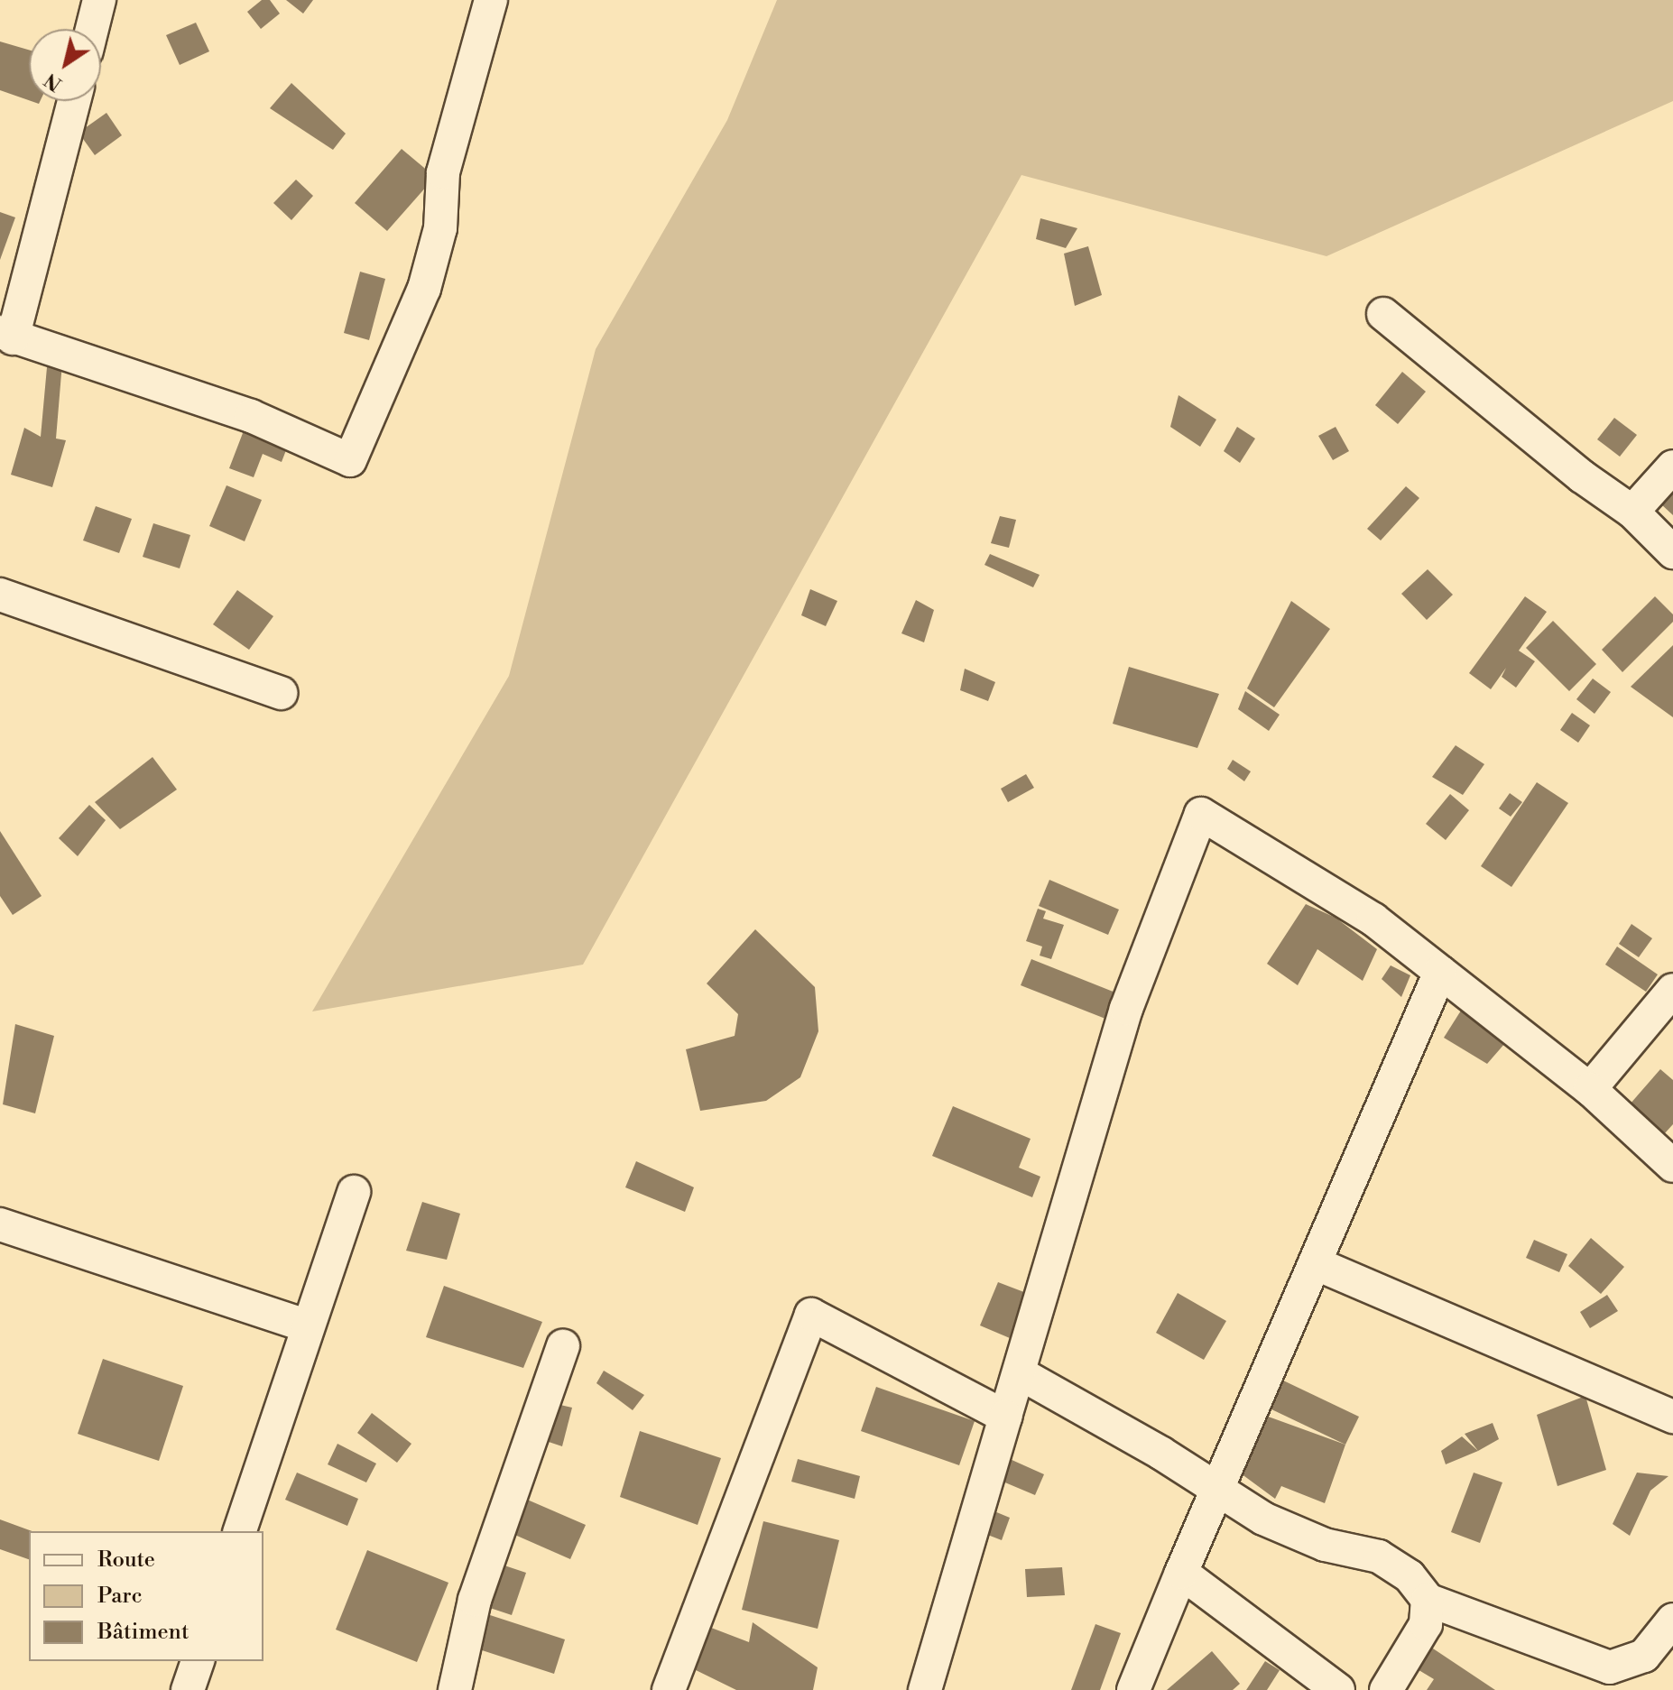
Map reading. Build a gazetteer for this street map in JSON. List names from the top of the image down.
{
  "legend": ["Route", "Parc", "Bâtiment"],
  "north": "bottom left"
}
